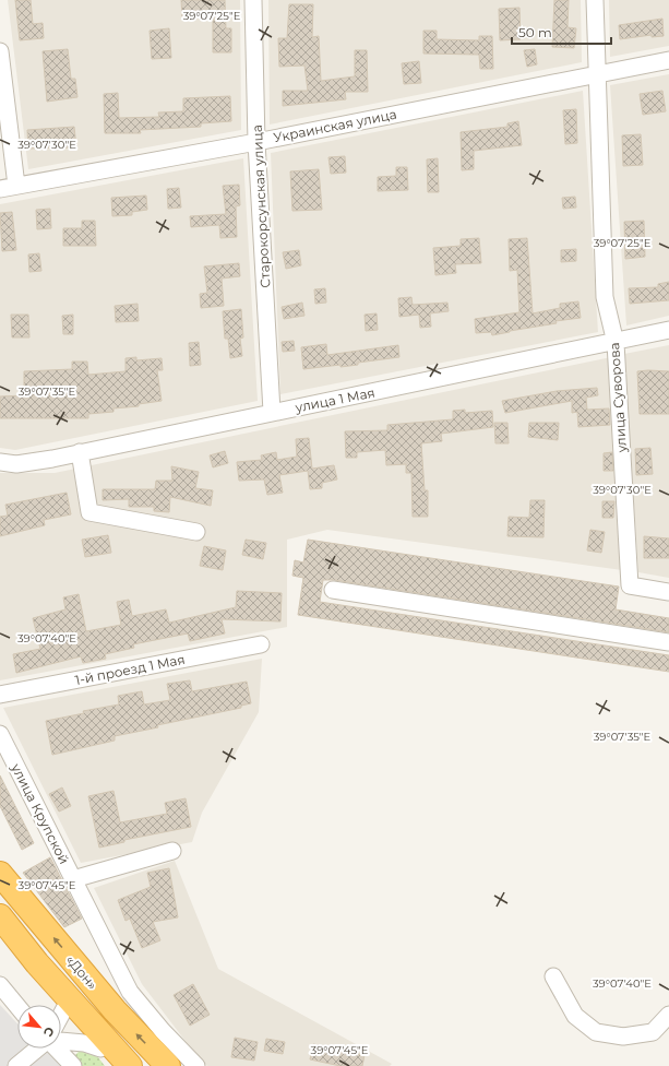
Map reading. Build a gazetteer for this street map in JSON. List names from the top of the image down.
{
  "streets": {
    "highway": ["«Дон»"],
    "street": [
      "Украинская улица",
      "Старокорсунская улица",
      "улица Суворова",
      "улица 1 Мая",
      "1-й проезд 1 Мая",
      "улица Крупской"
    ]
  },
  "crossings": [
    ["Украинская улица", "Старокорсунская улица"],
    ["Украинская улица", "улица Суворова"],
    ["Старокорсунская улица", "улица 1 Мая"],
    ["улица Суворова", "улица 1 Мая"]
  ],
  "scale_bar": "50 m",
  "north": "bottom right",
  "coordinates": [
    "39°07'25\"E",
    "39°07'30\"E",
    "39°07'35\"E",
    "39°07'40\"E",
    "39°07'45\"E"
  ]
}
